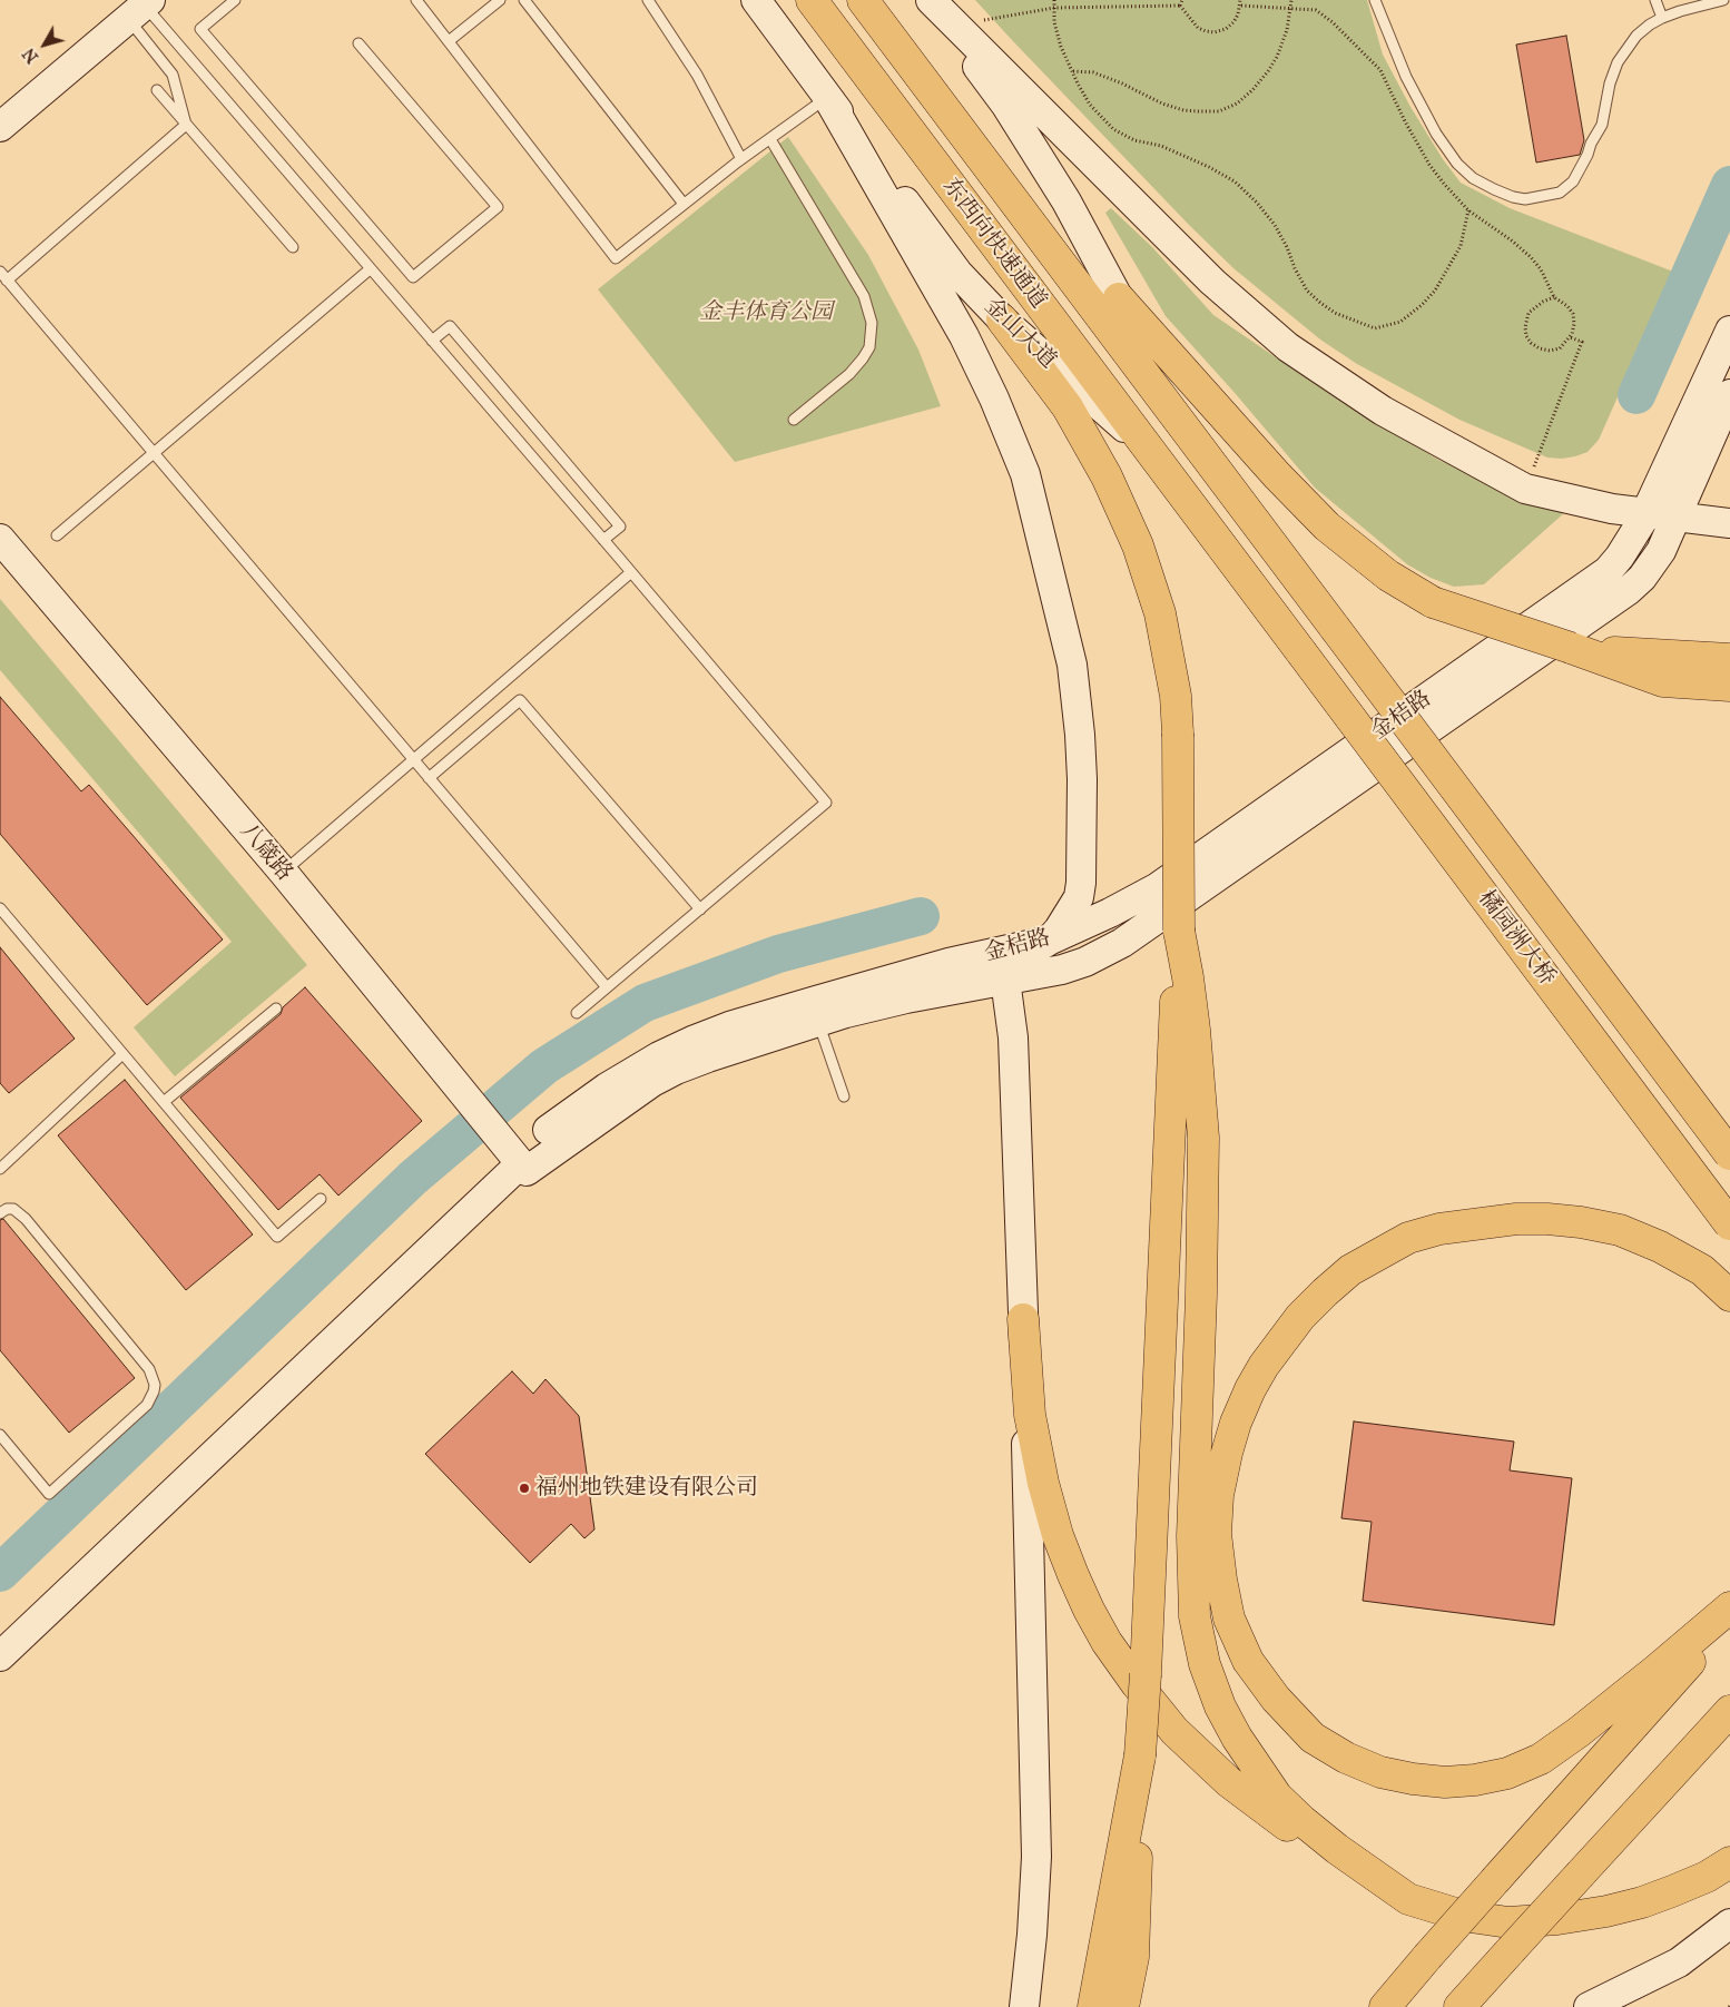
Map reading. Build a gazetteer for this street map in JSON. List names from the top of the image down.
{
  "streets": {
    "highway": ["东西向快速通道", "金山大道", "橘园洲大桥"],
    "main road": ["金桔路", "八箴路"]
  },
  "crossings": [
    ["东西向快速通道", "金山大道"],
    ["东西向快速通道", "橘园洲大桥"],
    ["金山大道", "橘园洲大桥"],
    ["金桔路", "八箴路"]
  ],
  "parks": ["金丰体育公园"],
  "places": ["福州地铁建设有限公司"],
  "north": "bottom left"
}
